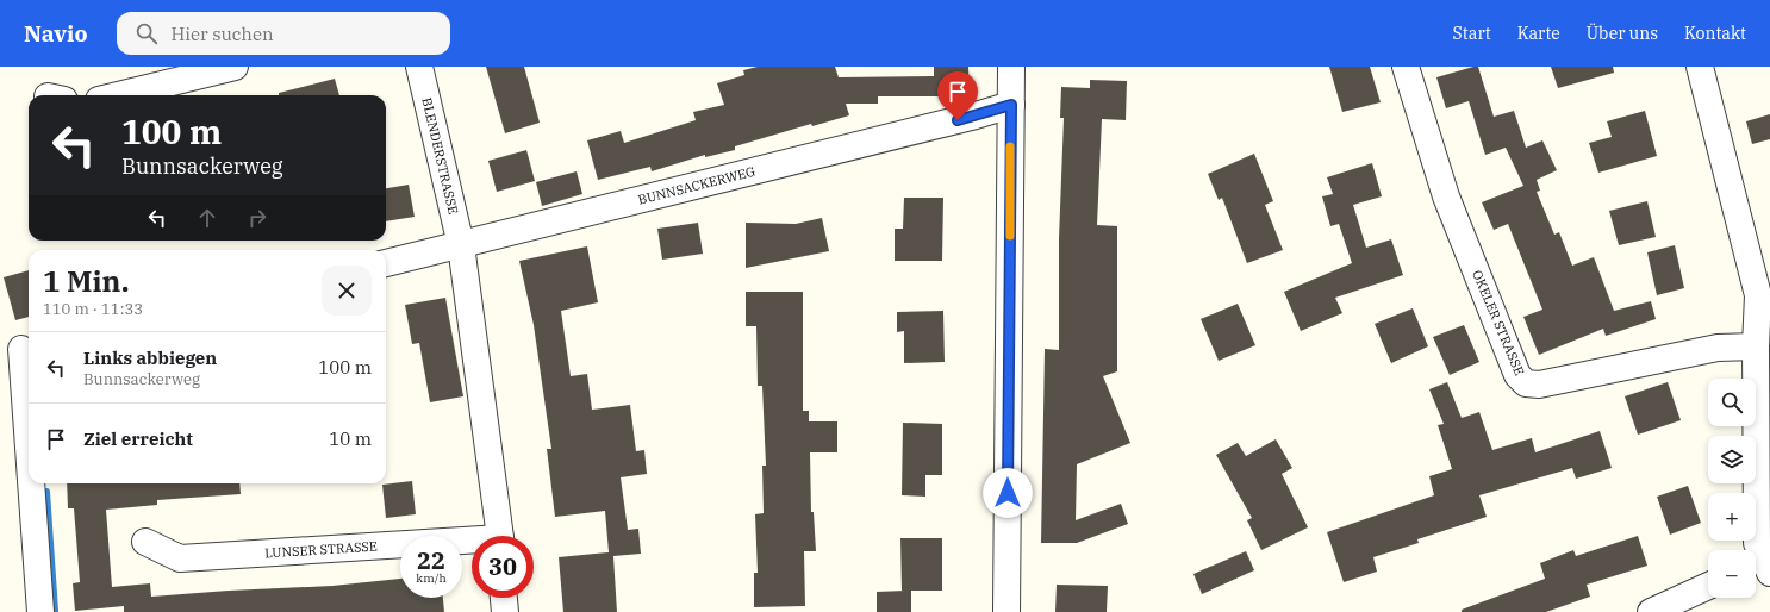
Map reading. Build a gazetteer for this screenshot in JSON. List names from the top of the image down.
{
  "streets": {
    "street": [
      "BLENDERSTRASSE",
      "BUNNSACKERWEG",
      "OKELER STRASSE",
      "LUNSER STRASSE"
    ]
  },
  "crossings": [
    ["BLENDERSTRASSE", "BUNNSACKERWEG"],
    ["BLENDERSTRASSE", "LUNSER STRASSE"],
    ["BUNNSACKERWEG", "LUNSER STRASSE"]
  ],
  "page": {
    "header": "Navio",
    "search": "Hier suchen",
    "nav": [
      "Start",
      "Karte",
      "Über uns",
      "Kontakt"
    ],
    "turn": ["100 m", "Bunnsackerweg"],
    "heading": ["1 Min.", "110 m · 11:33"],
    "list": [
      {
        "name": "Links abbiegen",
        "note": "Bunnsackerweg",
        "value": "100 m"
      },
      {
        "name": "Ziel erreicht",
        "value": "10 m"
      }
    ],
    "map_buttons": ["+", "−"],
    "speed": "22 km/h",
    "limit": "30"
  }
}
